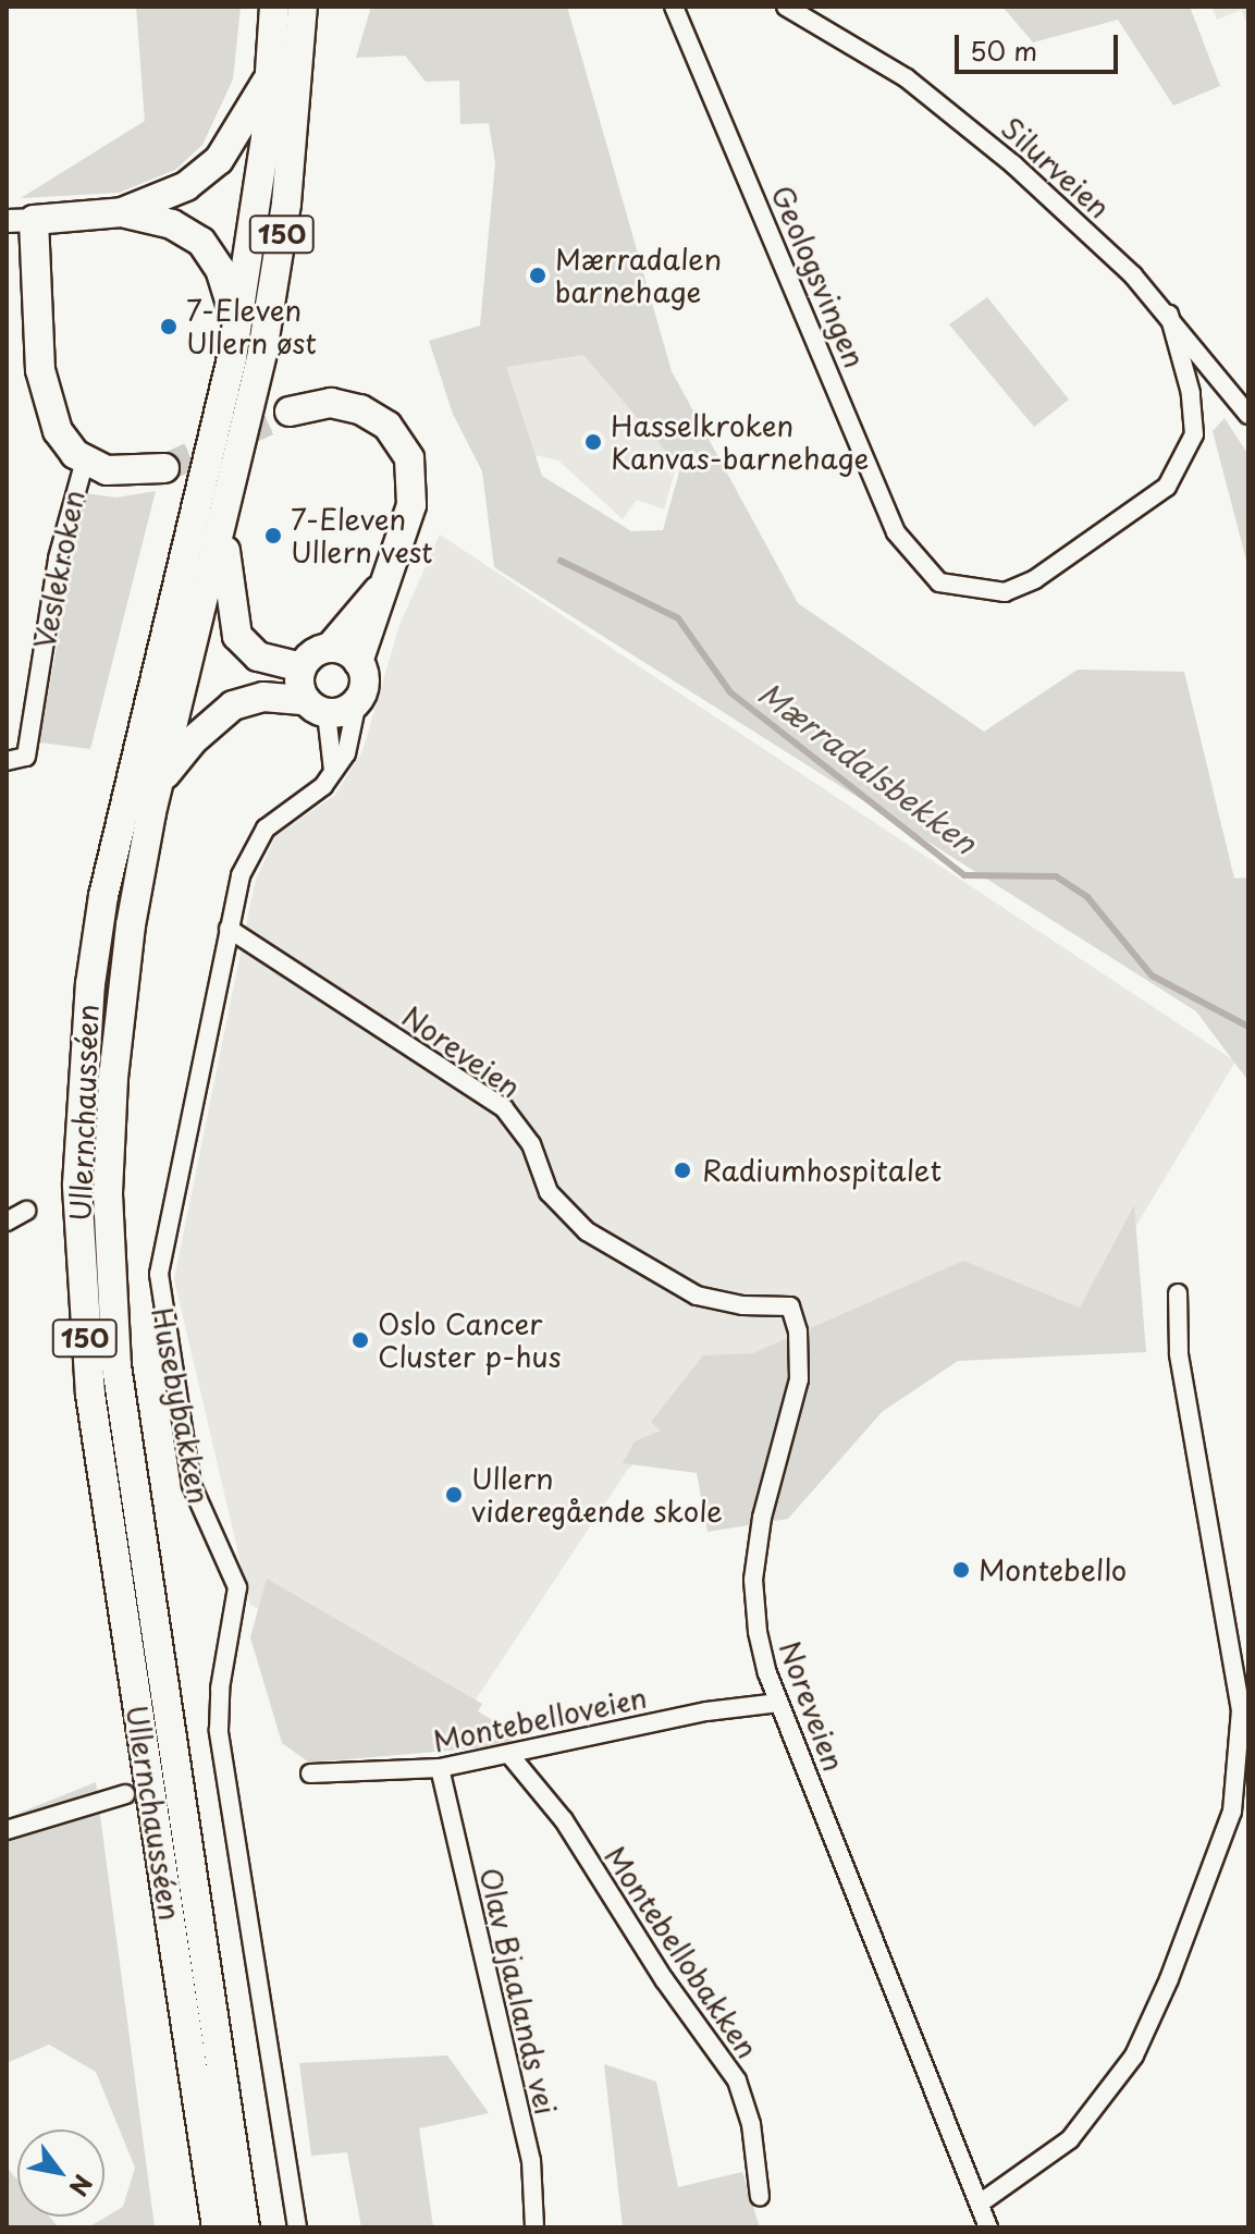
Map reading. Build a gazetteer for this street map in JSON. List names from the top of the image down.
{
  "streets": {
    "highway": ["150", "Veslekroken", "Ullernchausséen"],
    "street": [
      "Silurveien",
      "Geologsvingen",
      "Noreveien",
      "Husebybakken",
      "Montebelloveien",
      "Montebellobakken",
      "Olav Bjaalands vei"
    ]
  },
  "crossings": [
    ["Silurveien", "Geologsvingen"],
    ["150", "Veslekroken"],
    ["150", "Ullernchausséen"],
    ["150", "Husebybakken"],
    ["Noreveien", "Husebybakken"],
    ["Noreveien", "Montebelloveien"],
    ["Montebelloveien", "Montebellobakken"],
    ["Montebelloveien", "Olav Bjaalands vei"]
  ],
  "water": ["Mærradalsbekken"],
  "places": [
    "Mærradalen barnehage",
    "7-Eleven Ullern øst",
    "Hasselkroken Kanvas-barnehage",
    "7-Eleven Ullern vest",
    "Radiumhospitalet",
    "Oslo Cancer Cluster p-hus",
    "Ullern videregående skole",
    "Montebello"
  ],
  "scale_bar": "50 m",
  "north": "bottom right"
}
